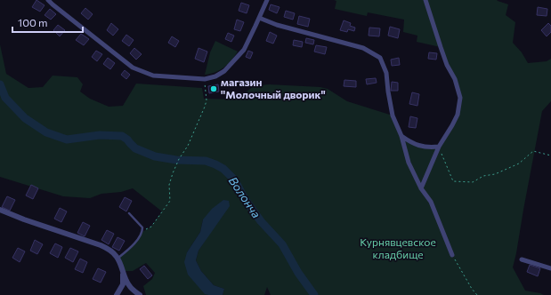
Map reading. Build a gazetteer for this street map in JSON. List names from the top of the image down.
{
  "water": ["Волонча"],
  "parks": ["Курнявцевское кладбище"],
  "places": ["магазин \"Молочный дворик\""],
  "scale_bar": "100 m"
}
